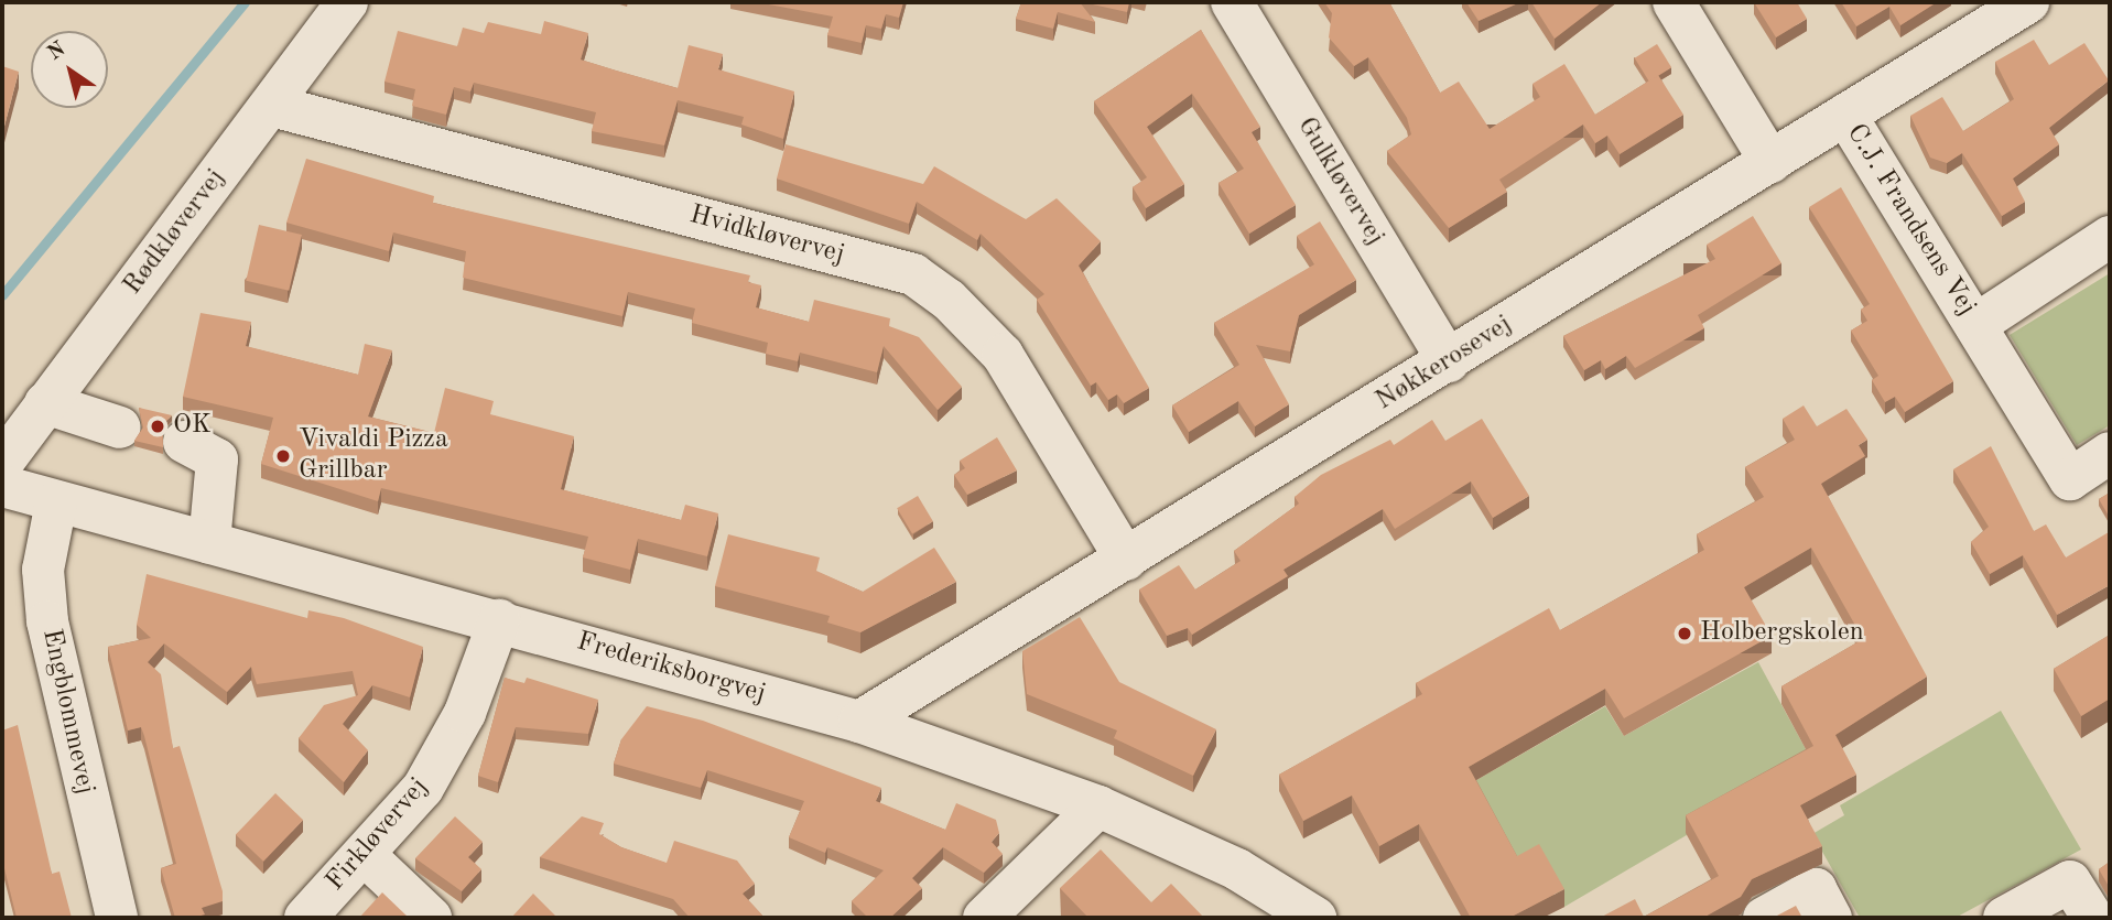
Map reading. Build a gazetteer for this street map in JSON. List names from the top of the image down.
{
  "streets": {
    "street": [
      "Gulkløvervej",
      "C.J. Frandsens Vej",
      "Rødkløvervej",
      "Hvidkløvervej",
      "Nøkkerosevej",
      "Frederiksborgvej",
      "Engblommevej",
      "Firkløvervej"
    ]
  },
  "crossings": [
    ["Gulkløvervej", "Nøkkerosevej"],
    ["C.J. Frandsens Vej", "Nøkkerosevej"],
    ["Rødkløvervej", "Hvidkløvervej"],
    ["Hvidkløvervej", "Nøkkerosevej"],
    ["Nøkkerosevej", "Frederiksborgvej"],
    ["Frederiksborgvej", "Engblommevej"],
    ["Frederiksborgvej", "Firkløvervej"]
  ],
  "places": ["OK", "Vivaldi Pizza Grillbar", "Holbergskolen"],
  "north": "top left"
}
